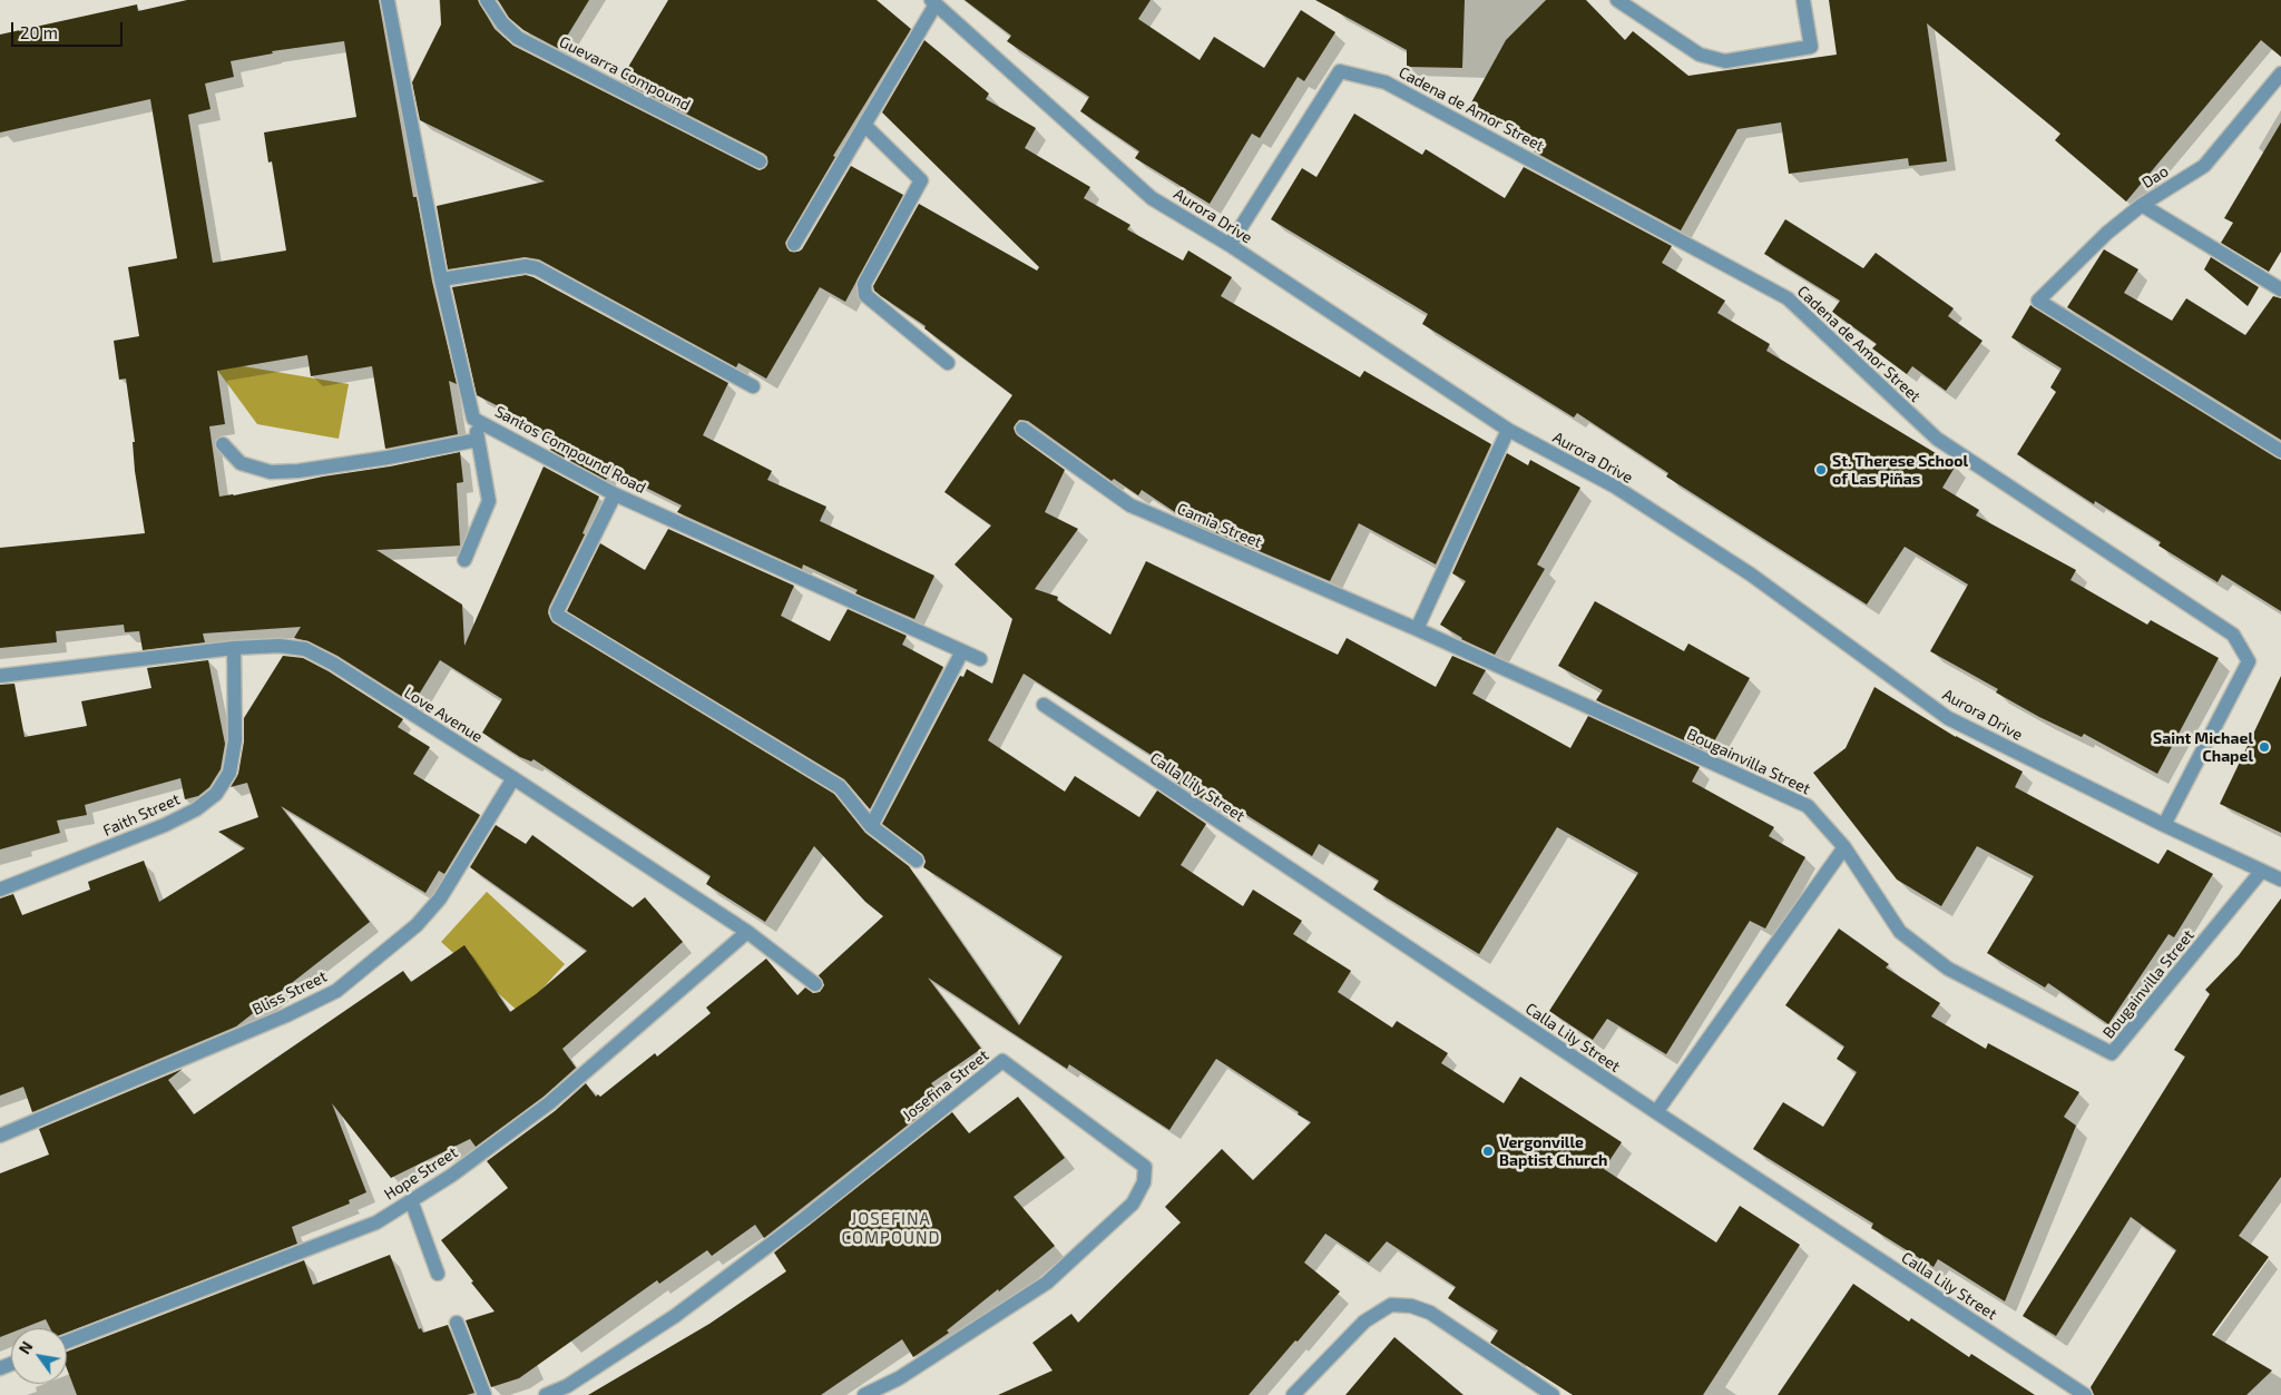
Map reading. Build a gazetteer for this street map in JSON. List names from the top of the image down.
{
  "streets": {
    "street": [
      "Guevarra Compound",
      "Cadena de Amor Street",
      "Dao",
      "Aurora Drive",
      "Santos Compound Road",
      "Camia Street",
      "Love Avenue",
      "Bougainvilla Street",
      "Calla Lily Street",
      "Faith Street",
      "Bliss Street",
      "Josefina Street",
      "Hope Street"
    ]
  },
  "crossings": [
    ["Cadena de Amor Street", "Aurora Drive"],
    ["Aurora Drive", "Bougainvilla Street"],
    ["Camia Street", "Bougainvilla Street"],
    ["Love Avenue", "Faith Street"],
    ["Love Avenue", "Bliss Street"],
    ["Love Avenue", "Hope Street"]
  ],
  "districts": ["JOSEFINA COMPOUND"],
  "places": ["St. Therese School of Las Piñas", "Saint Michael Chapel", "Vergonville Baptist Church"],
  "scale_bar": "20 m",
  "north": "top left"
}
